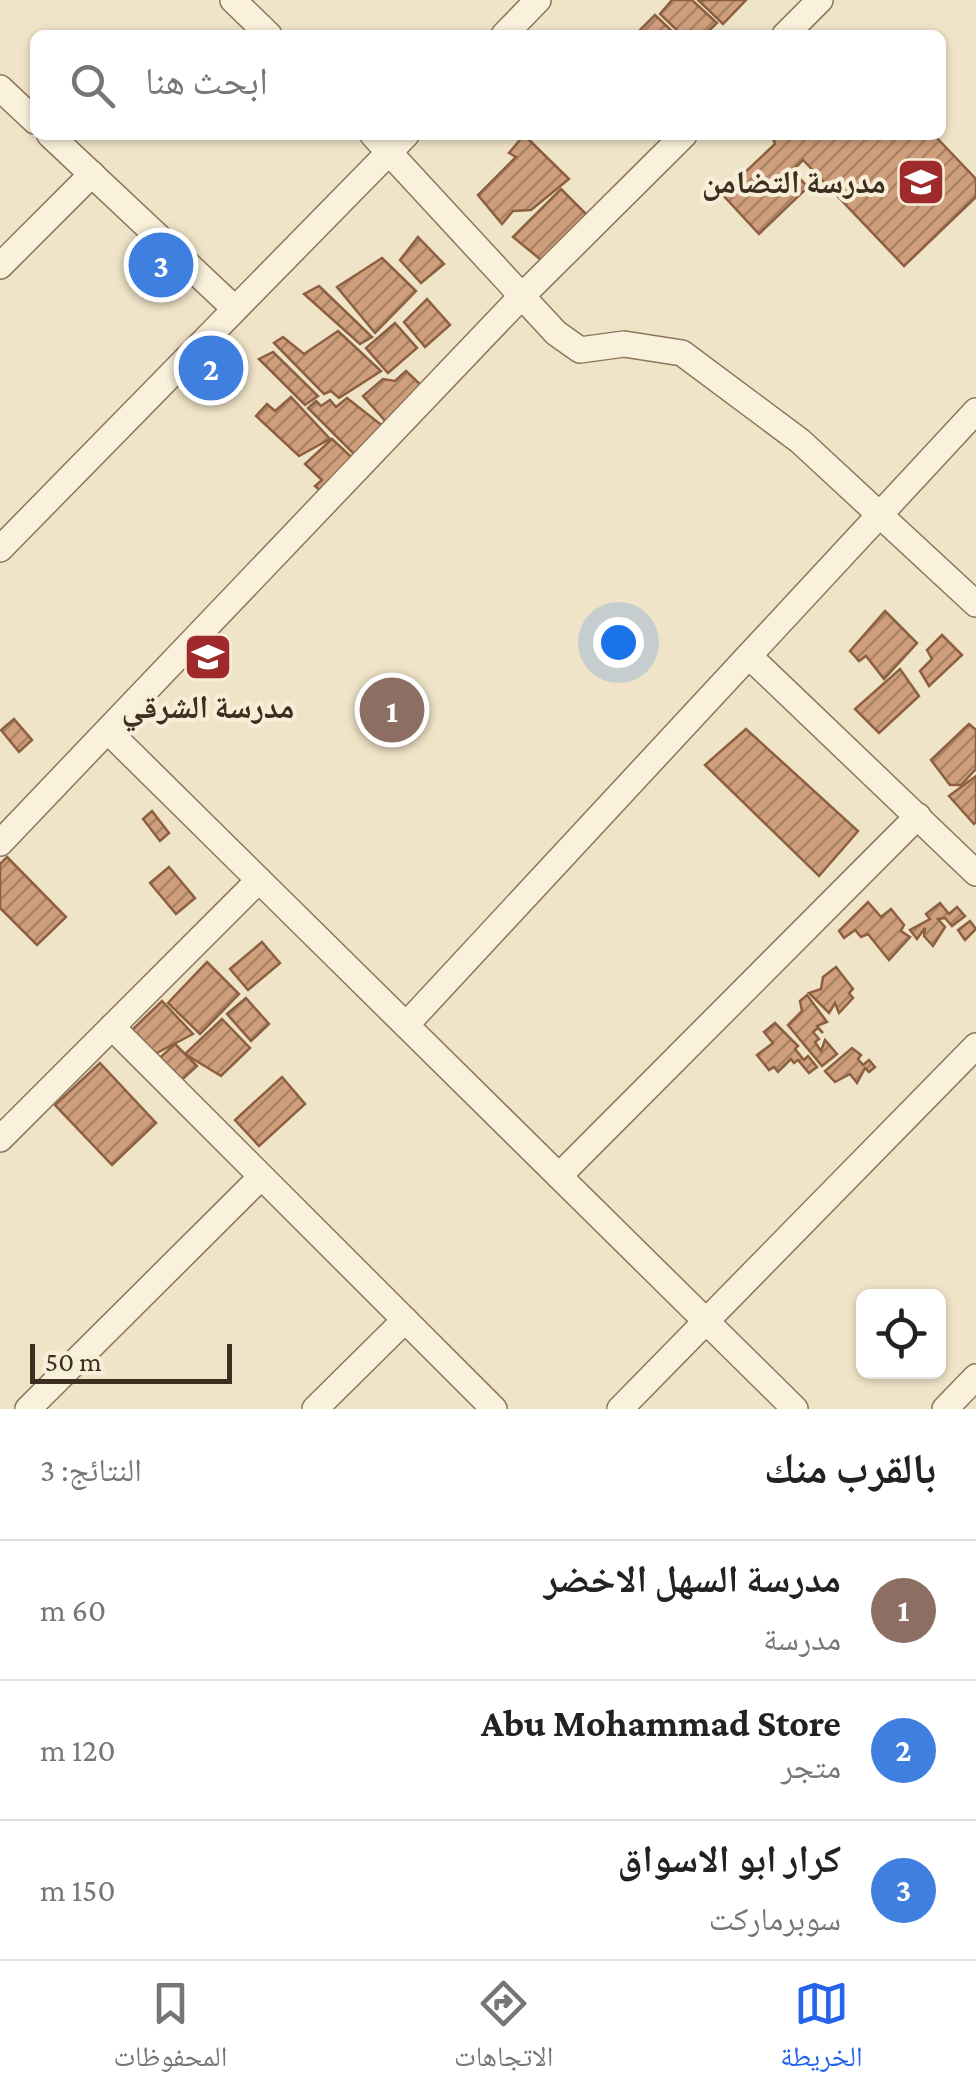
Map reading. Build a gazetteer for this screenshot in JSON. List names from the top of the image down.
{
  "places": {
    "school or university": ["مدرسة التضامن", "مدرسة الشرقي"]
  },
  "scale_bar": "50 m",
  "page": {
    "search": "ابحث هنا",
    "pins": ["3", "2", "1"],
    "scale": "50 m",
    "heading": ["بالقرب منك", "النتائج: 3"],
    "list": [
      {
        "mark": "1",
        "name": "مدرسة السهل الاخضر",
        "note": "مدرسة",
        "value": "60 m"
      },
      {
        "mark": "2",
        "name": "Abu Mohammad Store",
        "note": "متجر",
        "value": "120 m"
      },
      {
        "mark": "3",
        "name": "كرار ابو الاسواق",
        "note": "سوبرماركت",
        "value": "150 m"
      }
    ],
    "nav": ["الخريطة", "الاتجاهات", "المحفوظات"]
  }
}
